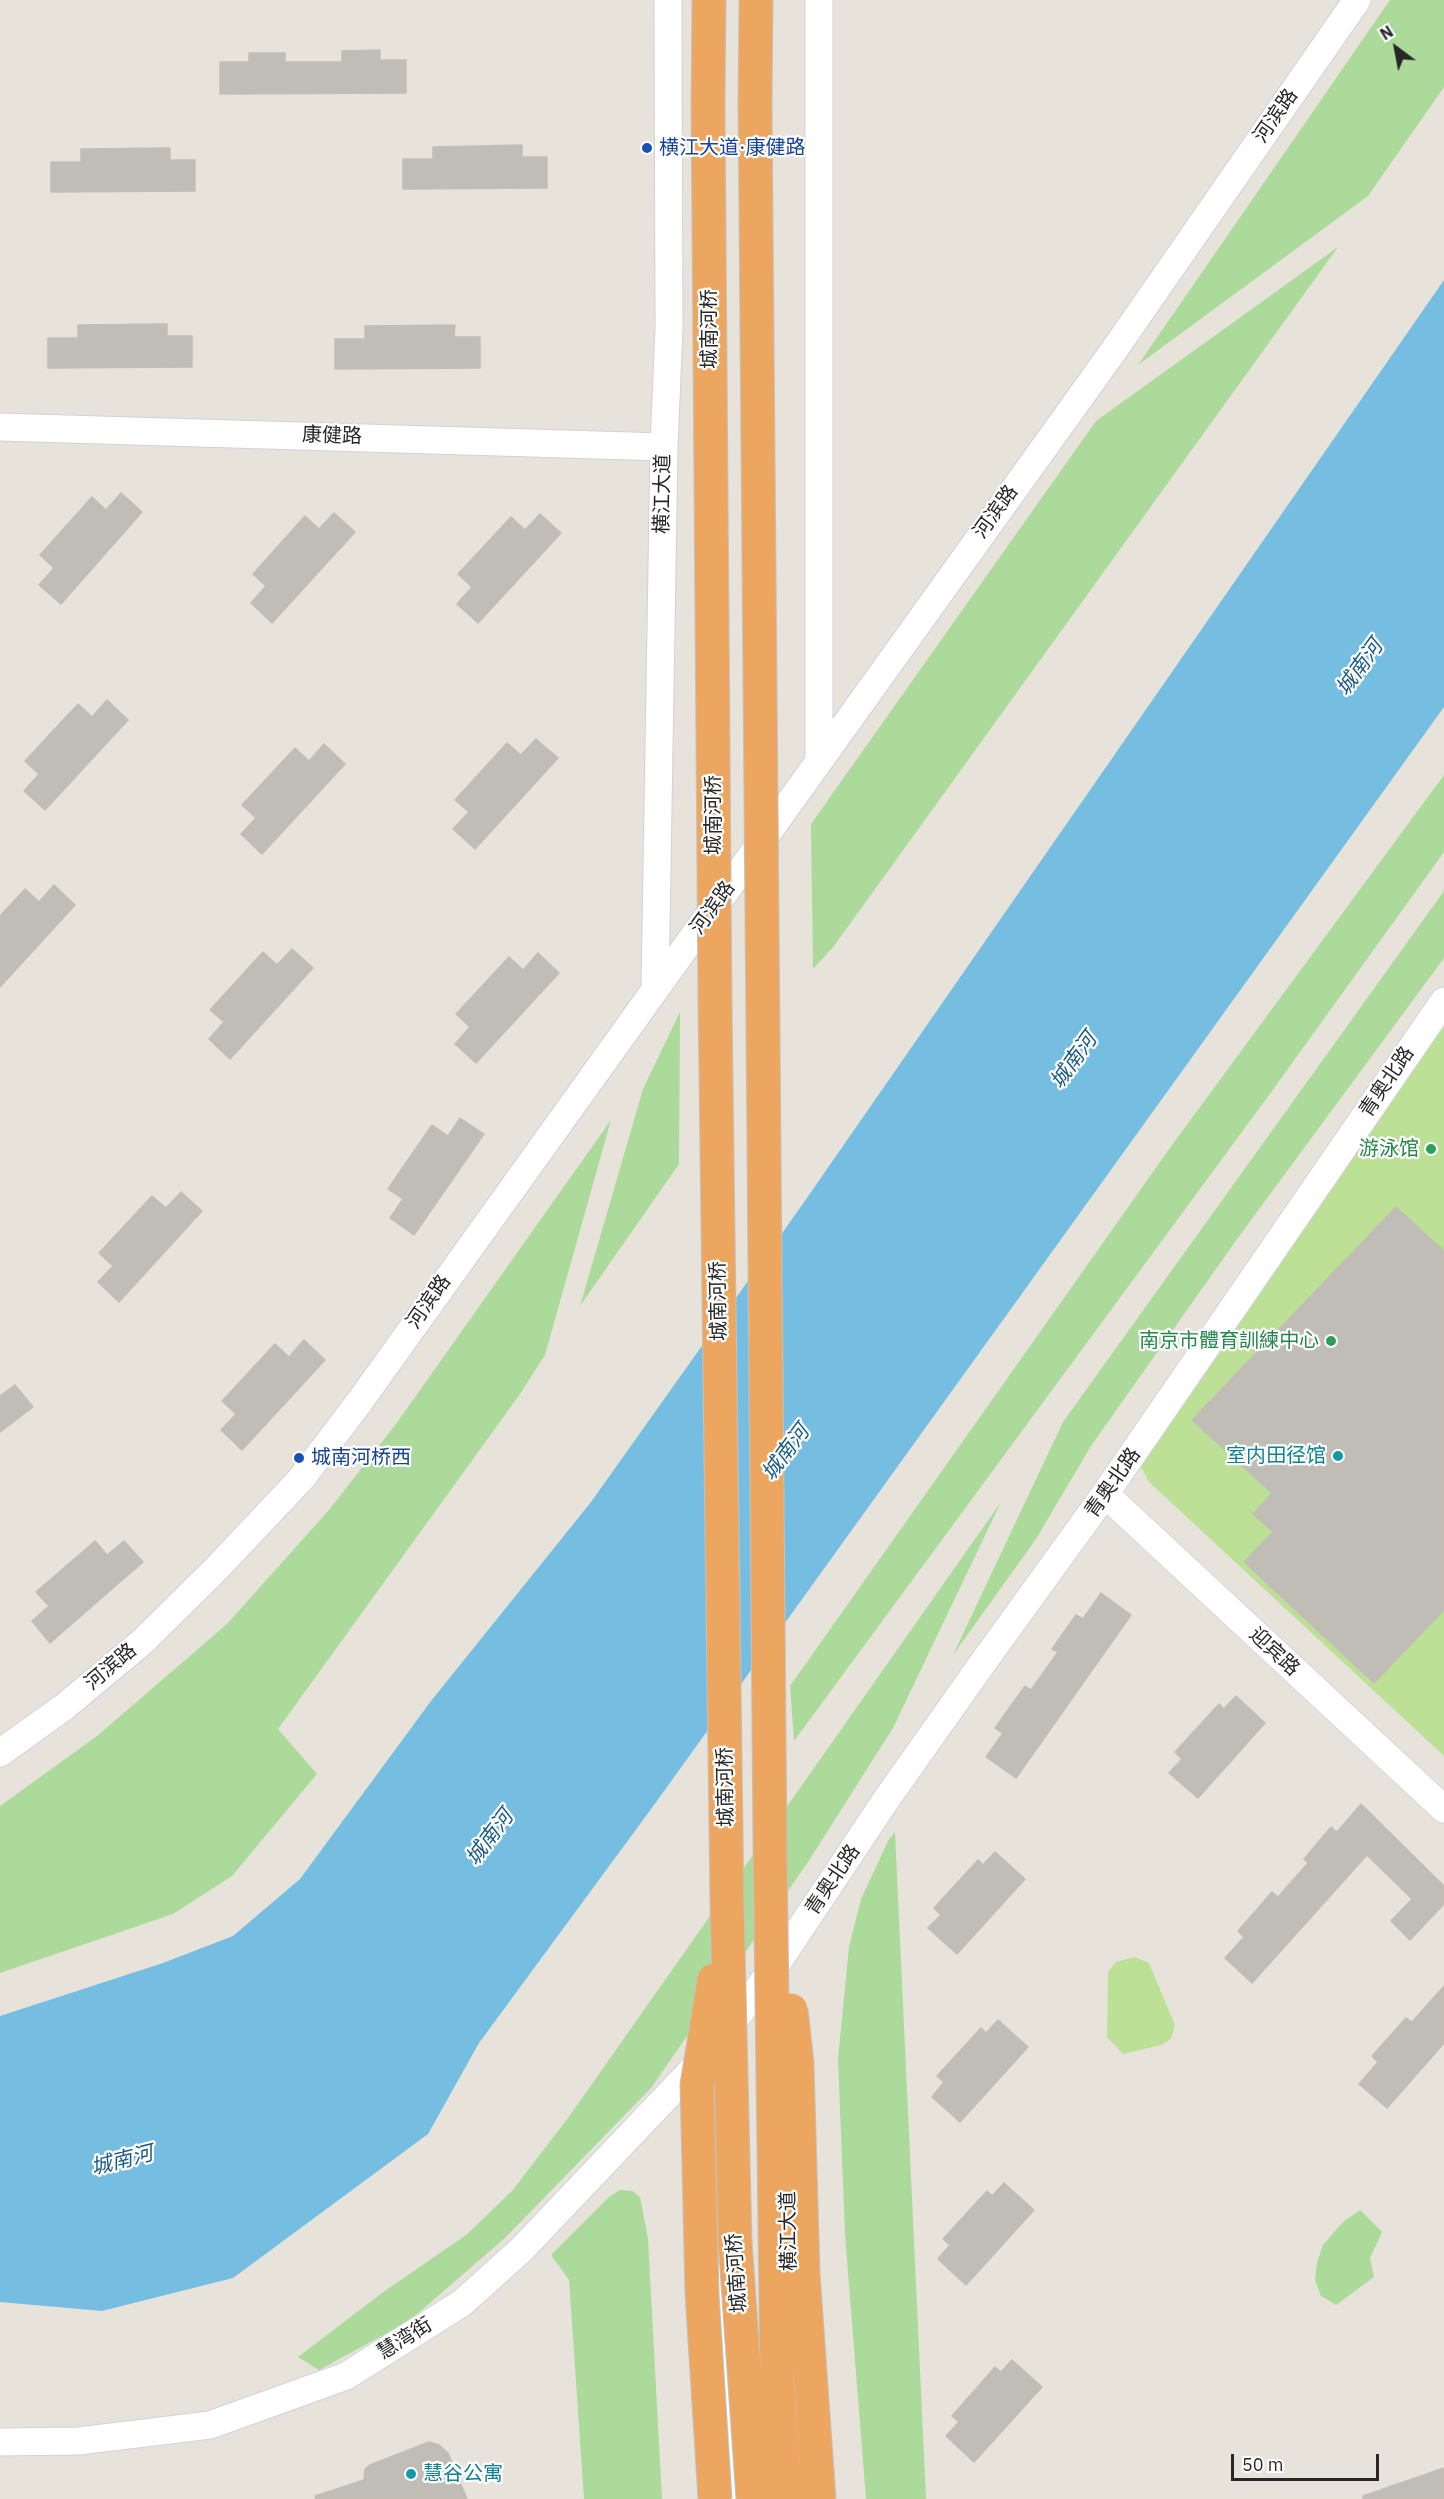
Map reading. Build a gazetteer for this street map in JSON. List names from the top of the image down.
{
  "streets": {
    "highway": ["城南河桥"],
    "street": [
      "河滨路",
      "康健路",
      "横江大道",
      "青奥北路",
      "迎宾路",
      "慧湾街"
    ]
  },
  "crossings": [
    ["河滨路", "横江大道"],
    ["康健路", "横江大道"],
    ["横江大道", "青奥北路"],
    ["青奥北路", "迎宾路"],
    ["青奥北路", "慧湾街"]
  ],
  "water": ["城南河"],
  "places": [
    "横江大道·康健路",
    "游泳馆",
    "南京市體育訓練中心",
    "室内田径馆",
    "城南河桥西",
    "慧谷公寓"
  ],
  "scale_bar": "50 m",
  "north": "top left"
}
